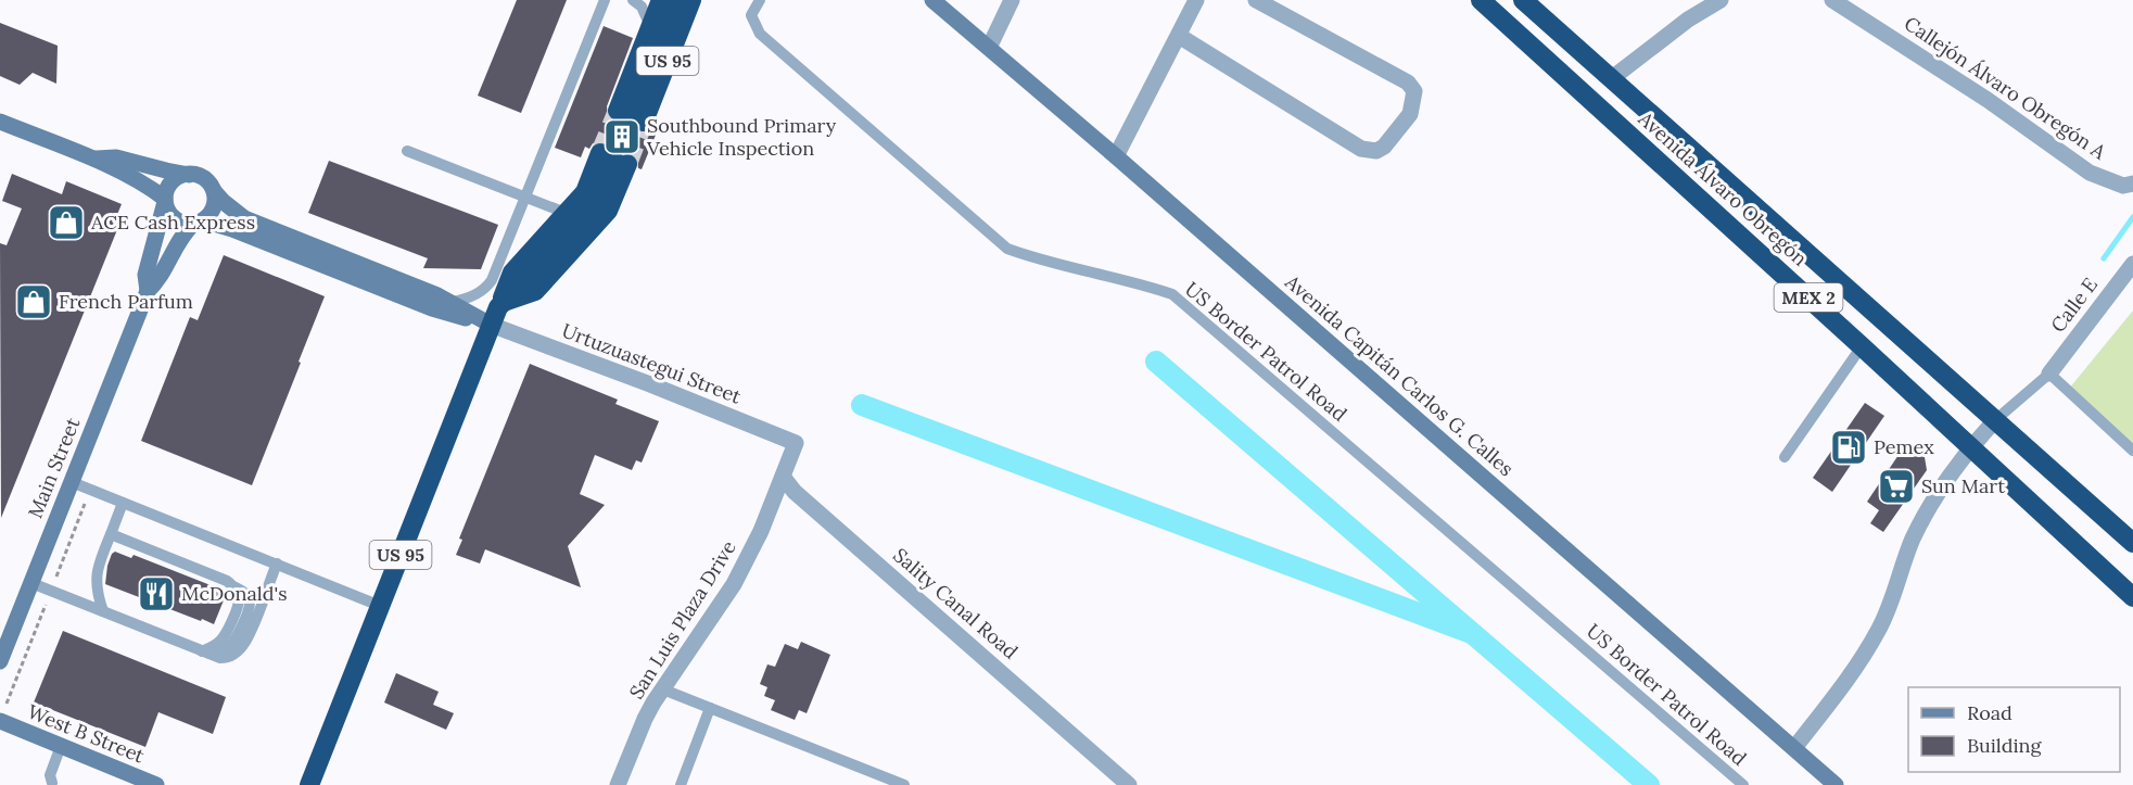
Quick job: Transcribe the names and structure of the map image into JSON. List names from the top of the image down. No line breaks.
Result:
{"streets":{"highway":["US 95","Avenida Álvaro Obregón","MEX 2"],"main road":["Urtuzuastegui Street","Avenida Capitán Carlos G. Calles","Main Street","West B Street"],"street":["Callejón Álvaro Obregón A","Calle E","Sality Canal Road","San Luis Plaza Drive"],"lane":["US Border Patrol Road"]},"crossings":[["US 95","Urtuzuastegui Street"],["Urtuzuastegui Street","Main Street"],["Urtuzuastegui Street","Sality Canal Road"],["Urtuzuastegui Street","San Luis Plaza Drive"],["Sality Canal Road","San Luis Plaza Drive"]],"places":{"building":["Southbound Primary Vehicle Inspection"],"shop":["ACE Cash Express","French Parfum"],"fuel station":["Pemex"],"supermarket":["Sun Mart"],"restaurant":["McDonald's"]},"legend":["Road","Building"]}
